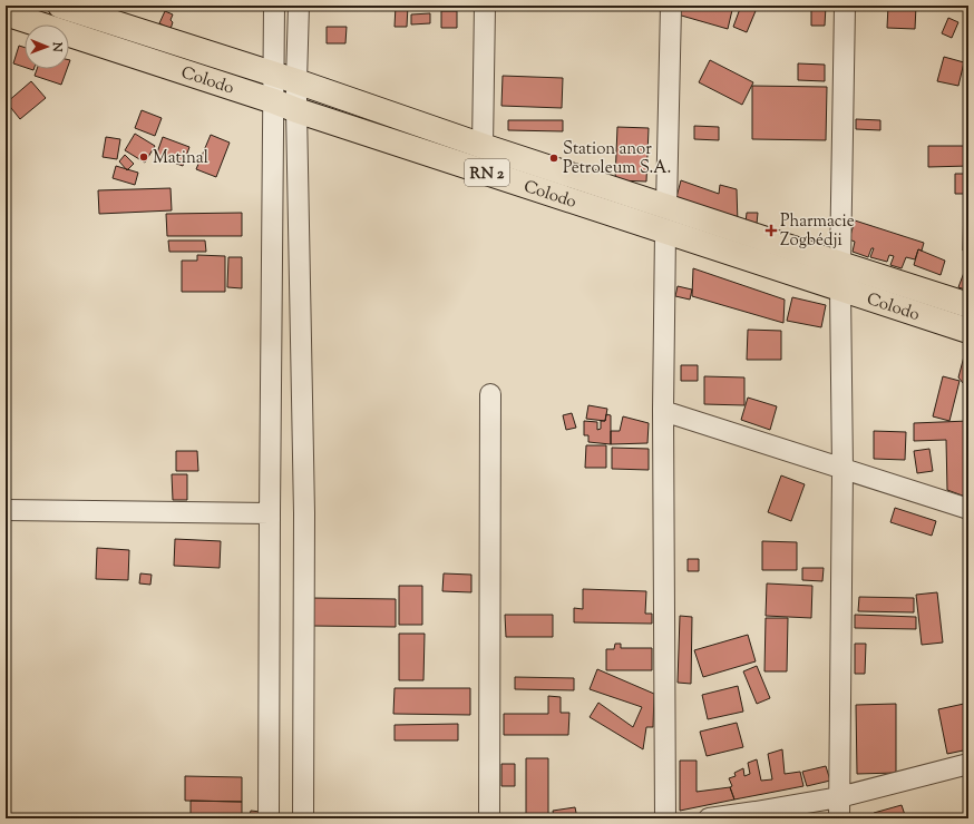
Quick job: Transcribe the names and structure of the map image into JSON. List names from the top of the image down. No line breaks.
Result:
{"streets":{"main road":["Colodo","RN 2"]},"places":{"other":["Matinal","Station anor Petroleum S.A."],"health":["Pharmacie Zogbédji"]},"north":"right"}
